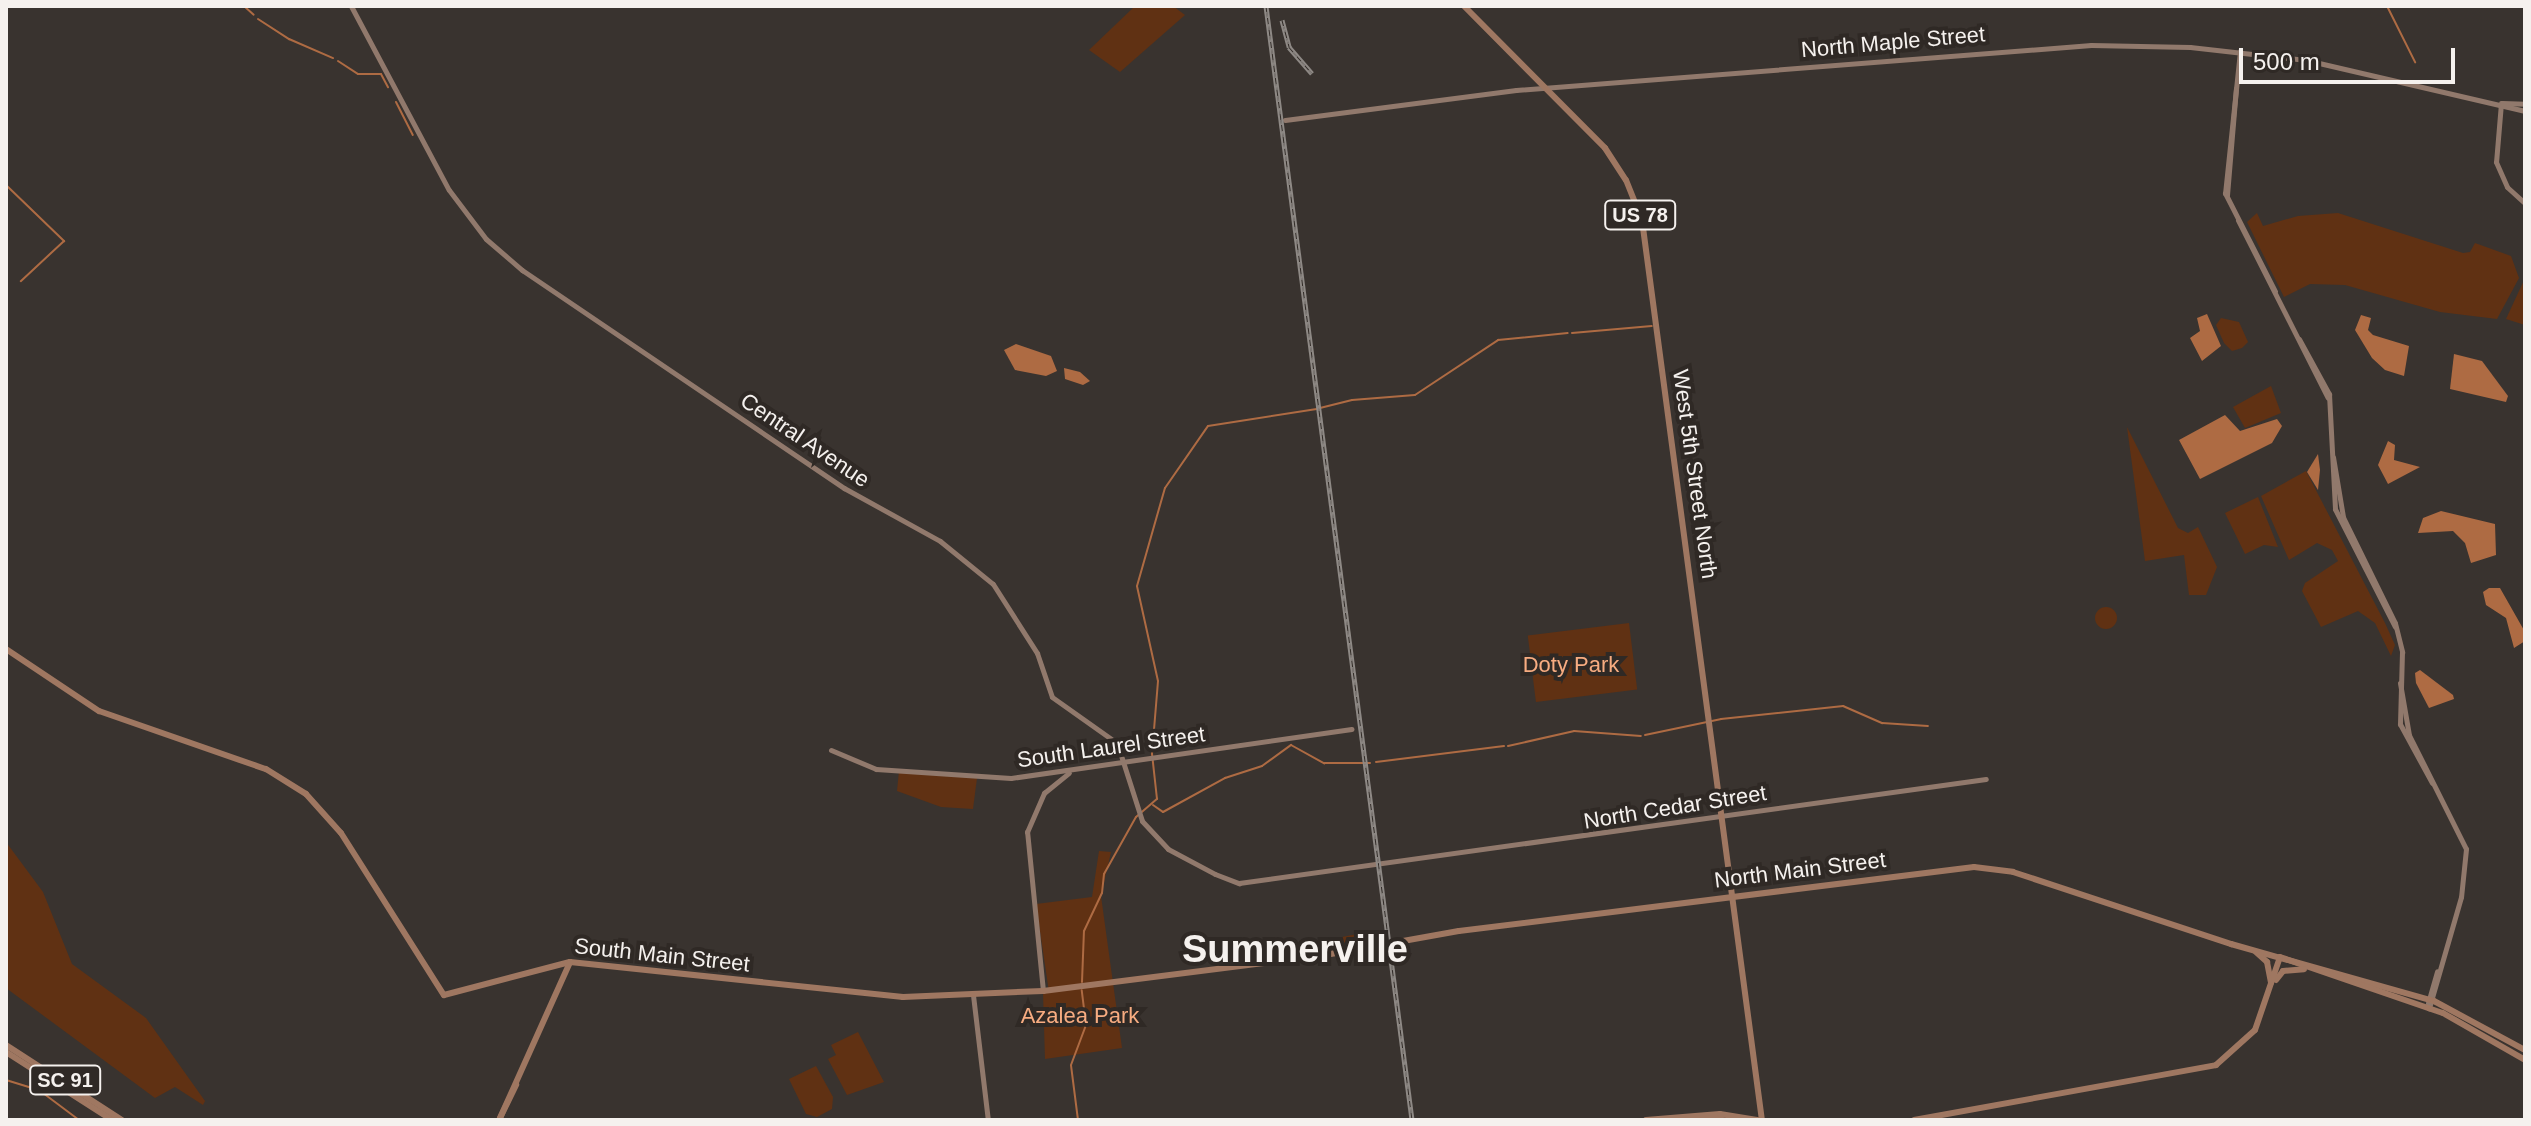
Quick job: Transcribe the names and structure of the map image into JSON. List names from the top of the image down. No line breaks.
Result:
{"streets":{"main road":["US 78","West 5th Street North","North Main Street","South Main Street","SC 91"],"street":["North Maple Street","Central Avenue","South Laurel Street","North Cedar Street"]},"crossings":[["North Maple Street","US 78"],["North Maple Street","West 5th Street North"],["US 78","West 5th Street North"],["US 78","North Main Street"],["Central Avenue","South Laurel Street"],["Central Avenue","North Cedar Street"],["West 5th Street North","North Cedar Street"],["West 5th Street North","North Main Street"],["North Main Street","South Main Street"]],"districts":["Summerville"],"parks":["Doty Park","Azalea Park"],"scale_bar":"500 m"}
